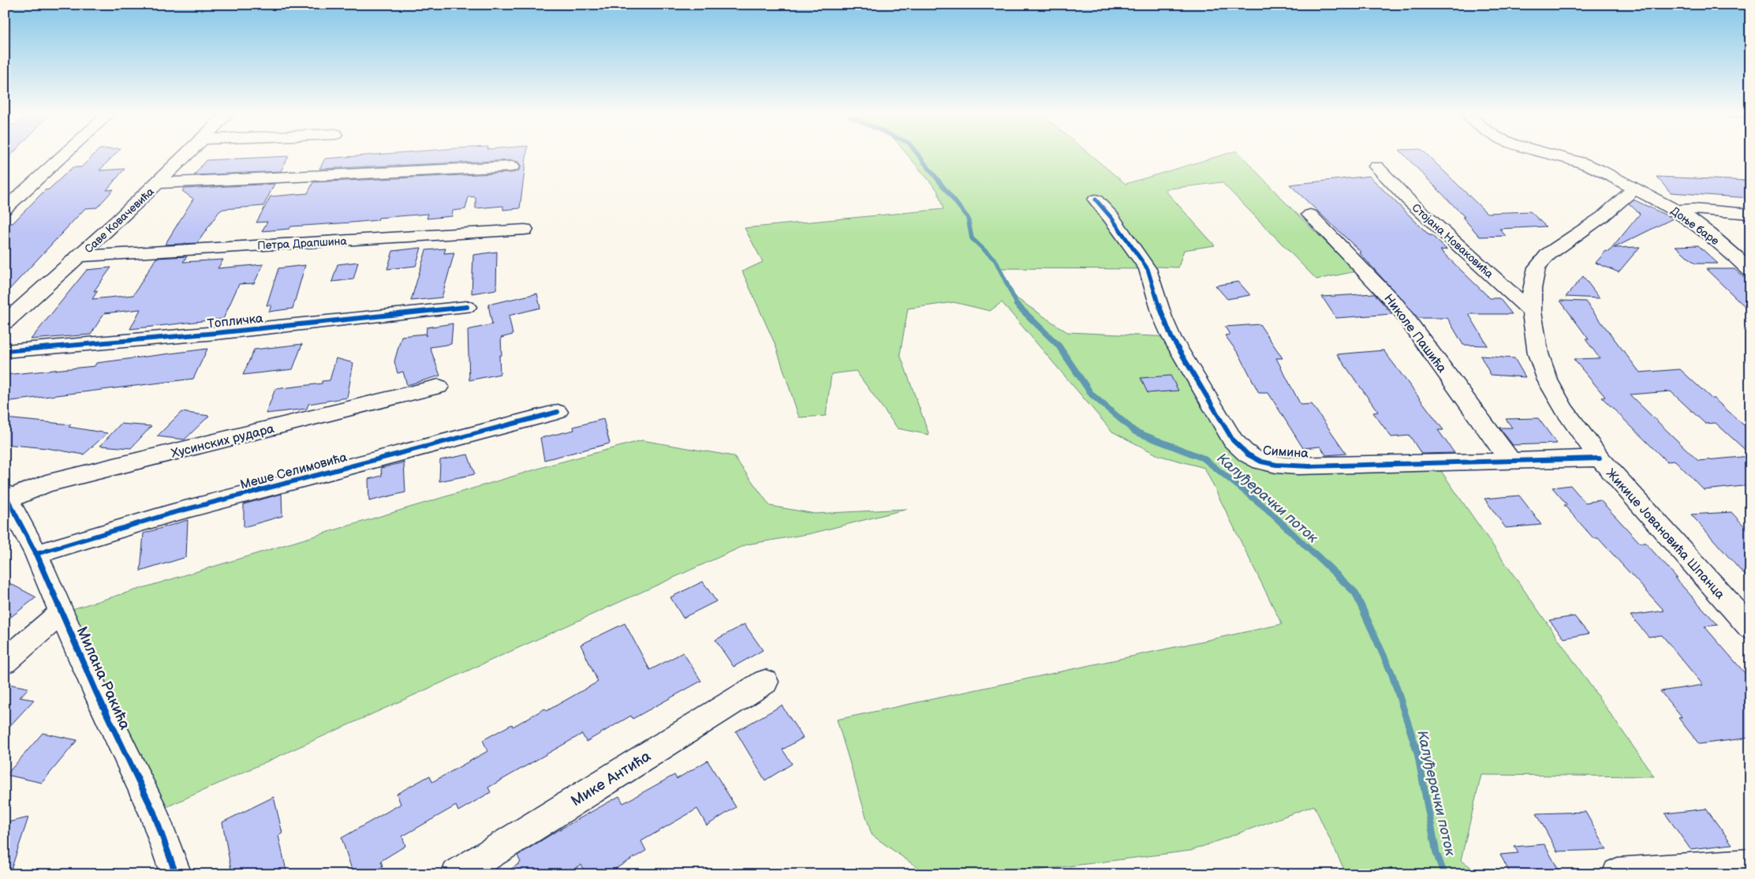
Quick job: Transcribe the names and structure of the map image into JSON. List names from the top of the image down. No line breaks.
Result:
{"streets":{"street":["Саве Ковачевића","Доње баре","Стојана Новаковића","Петра Драпшина","Топличка","Николе Пашића","Хусинских рудара","Симина","Меше Селимовића","Жикице Јовановића Шпанца","Милана Ракића","Мике Антића"]},"crossings":[["Саве Ковачевића","Петра Драпшина"],["Доње баре","Жикице Јовановића Шпанца"],["Стојана Новаковића","Жикице Јовановића Шпанца"],["Николе Пашића","Симина"],["Хусинских рудара","Милана Ракића"],["Симина","Жикице Јовановића Шпанца"],["Меше Селимовића","Милана Ракића"]],"water":["Калуђерачки поток"]}
